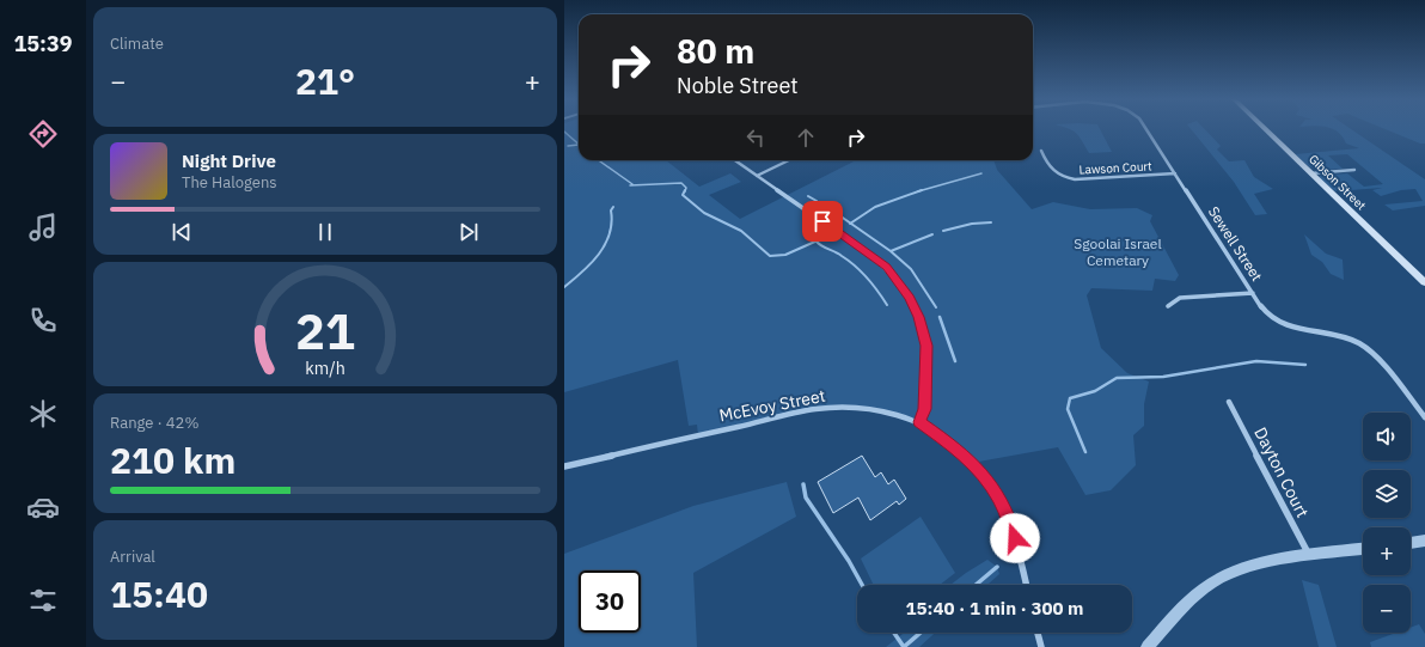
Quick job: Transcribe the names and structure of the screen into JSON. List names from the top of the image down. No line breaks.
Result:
{"streets":{"main road":["Gibson Street"],"street":["Lawson Court","Sewell Street","McEvoy Street","Dayton Court"]},"crossings":[["Lawson Court","Sewell Street"]],"parks":["Sgoolai Israel Cemetary"],"page":{"tabs":"15:39","tile":["Climate",["Range · 42%","210 km"],["Arrival","15:40"]],"turn":["80 m","Noble Street"],"heat":["−","21°","+"],"song":["Night Drive","The Halogens"],"map_buttons":["+","−"],"limit":"30","trip":"15:40 · 1 min · 300 m","gauge":["21","km/h"]}}
